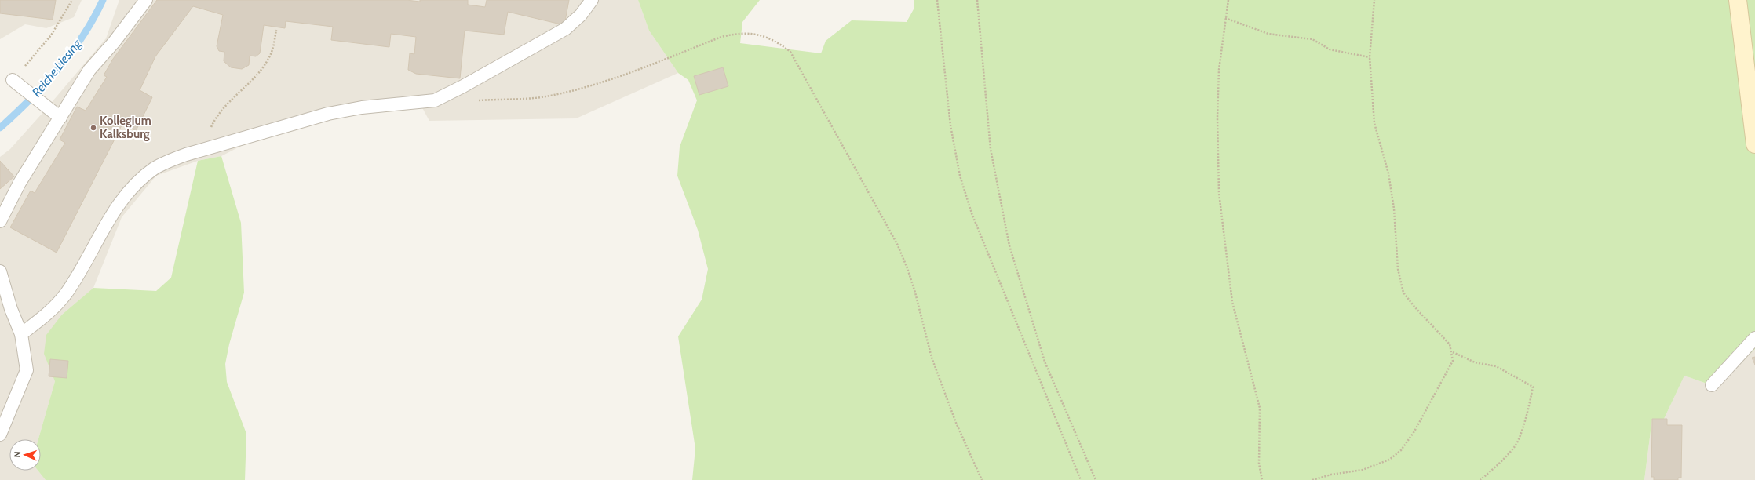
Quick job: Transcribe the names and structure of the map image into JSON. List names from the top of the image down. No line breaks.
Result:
{"water":["Reiche Liesing"],"places":["Kollegium Kalksburg"],"north":"left"}
